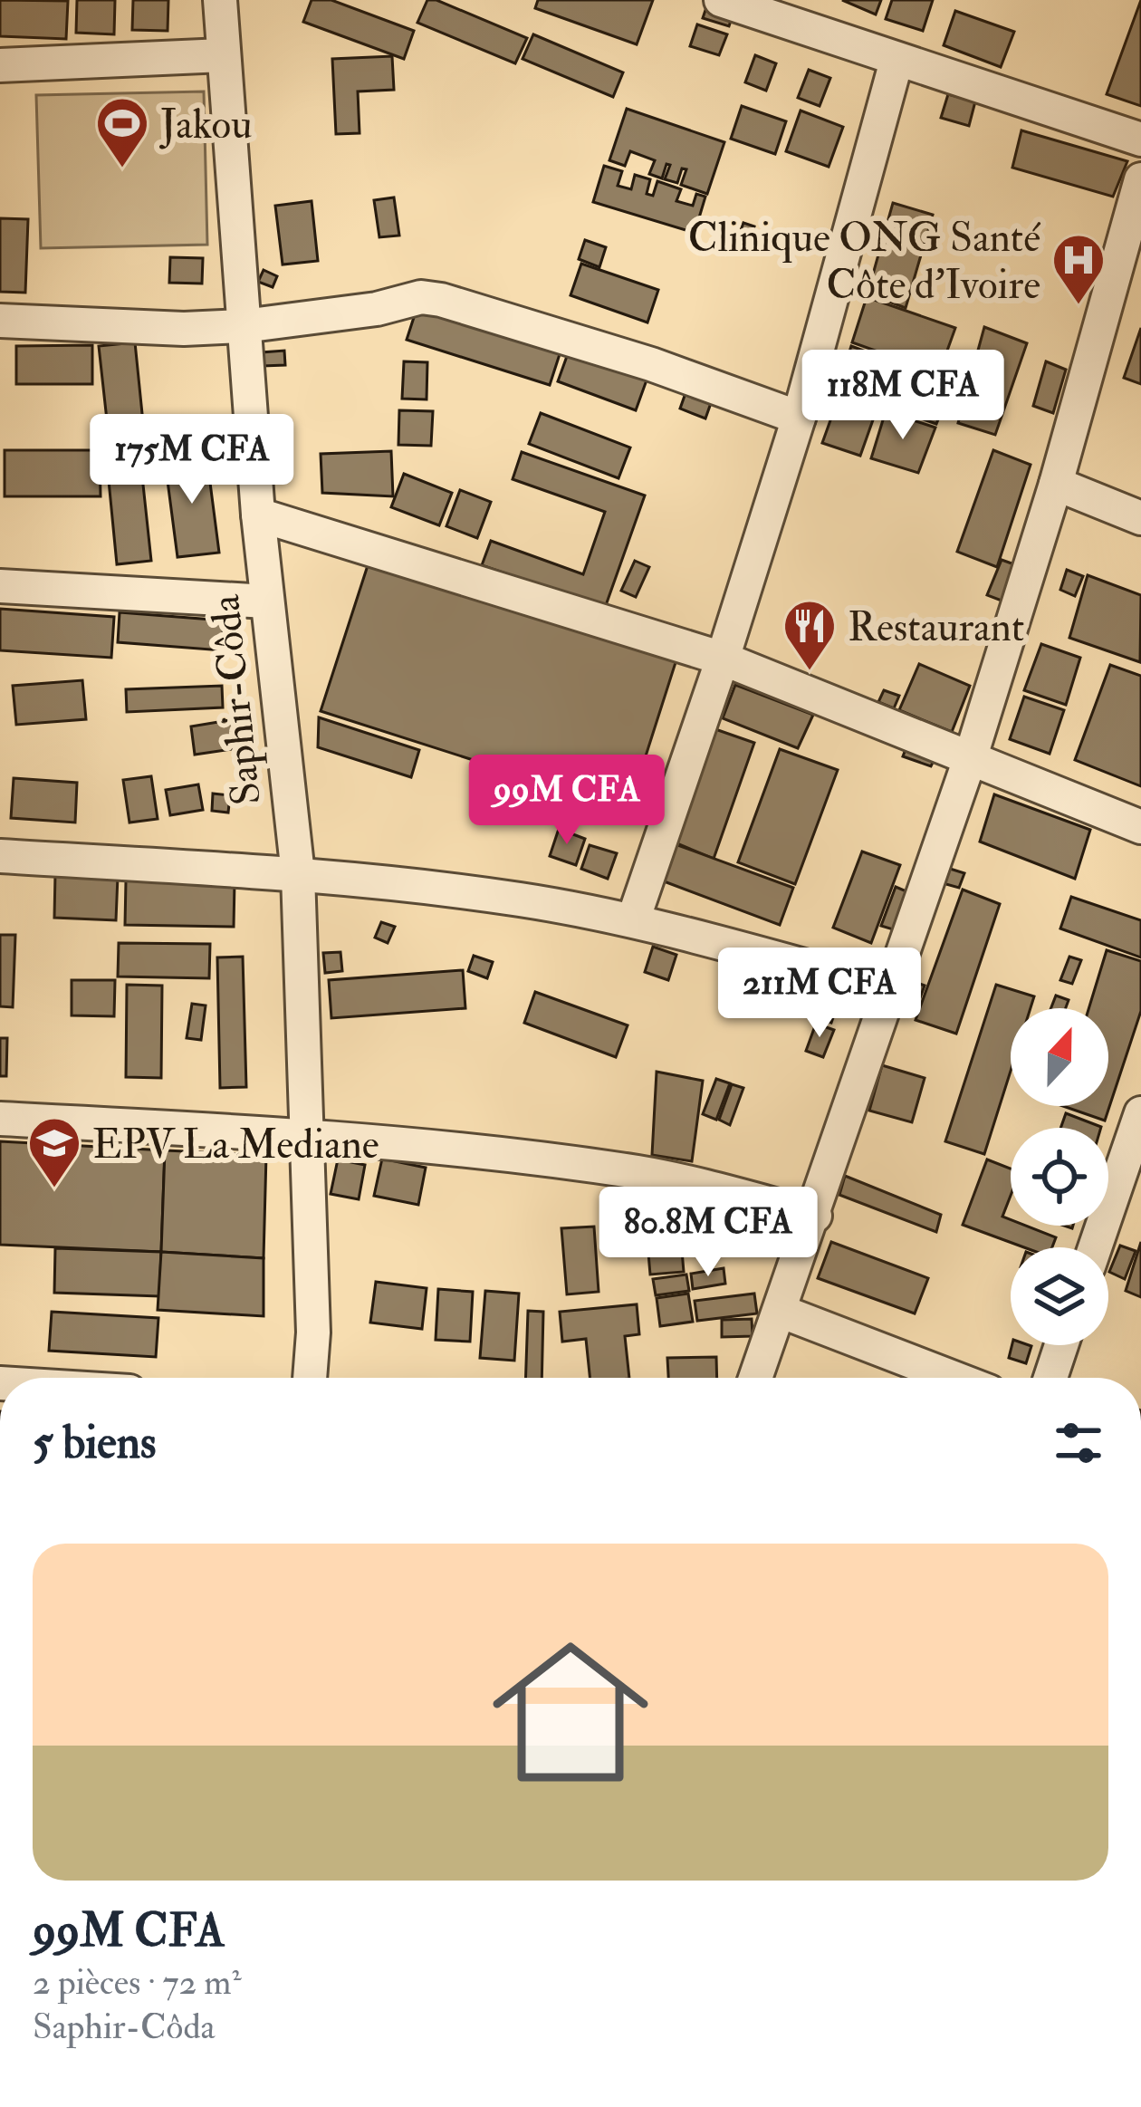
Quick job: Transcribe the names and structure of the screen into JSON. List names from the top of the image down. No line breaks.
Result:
{"streets":{"street":["Saphir-Côda"]},"places":{"sports":["Jakou"],"hospital":["Clinique ONG Santé Côte d'Ivoire"],"restaurant":["Restaurant"],"school or university":["EPV La Mediane"]},"north":"top","page":{"price":["118M CFA","175M CFA","99M CFA","211M CFA","80.8M CFA"],"heading":"5 biens","list":[{"name":"99M CFA","note":"2 pièces · 72 m² · Saphir-Côda"}]}}
